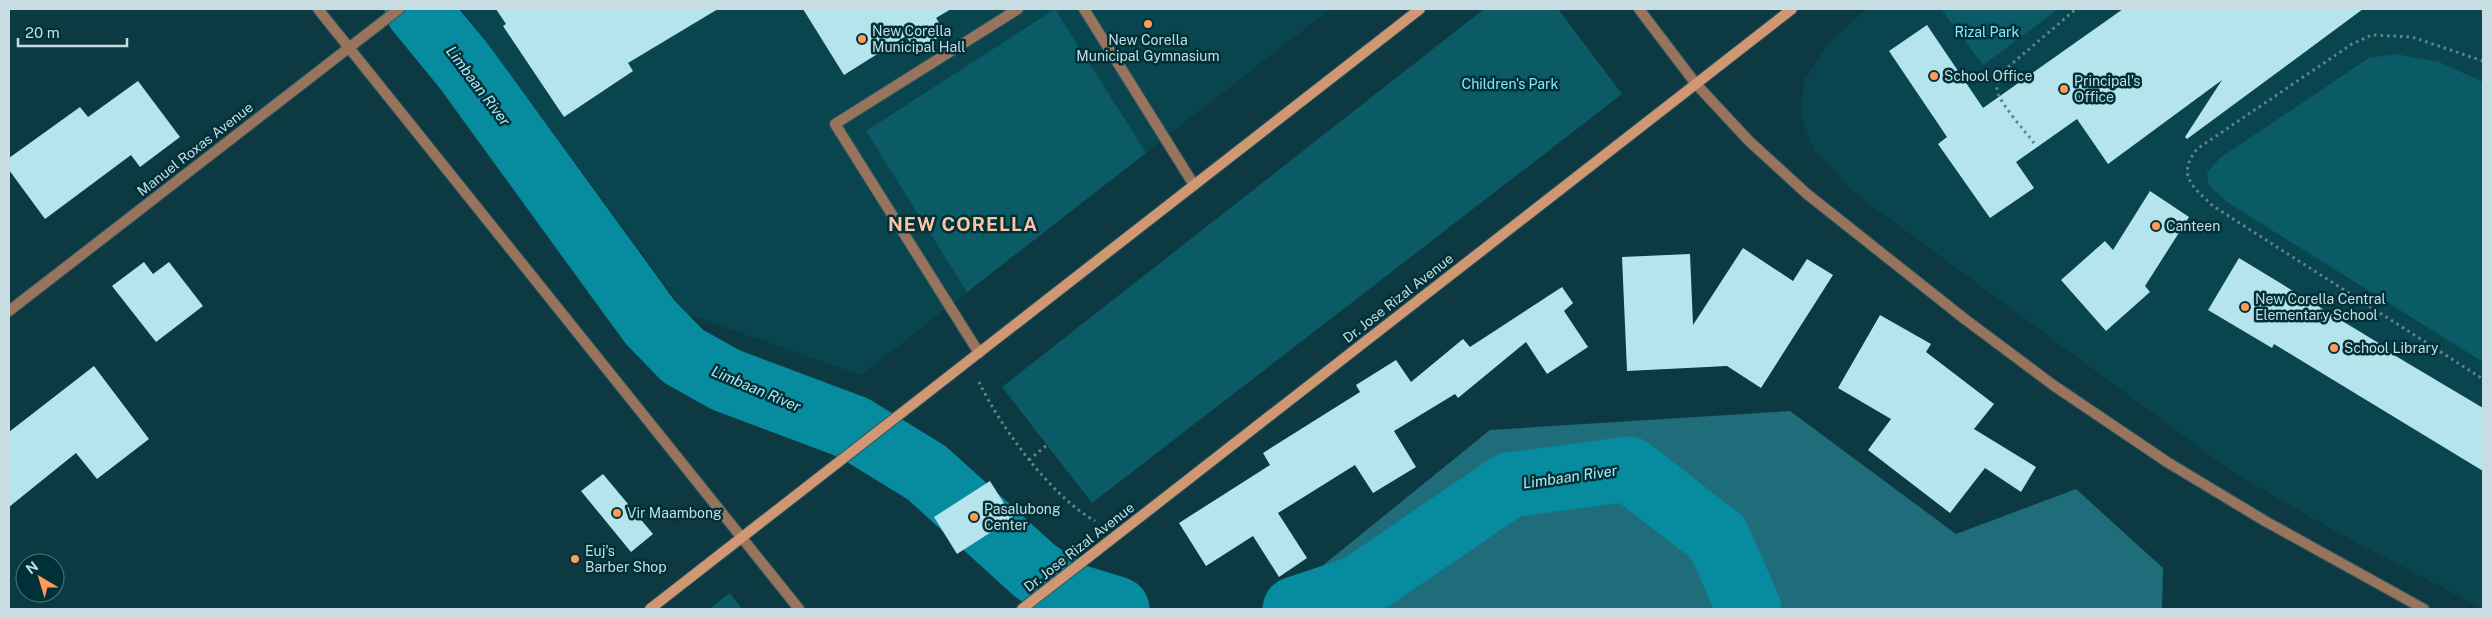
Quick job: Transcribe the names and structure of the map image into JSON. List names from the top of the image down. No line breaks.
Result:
{"streets":{"main road":["Dr. Jose Rizal Avenue"],"street":["Manuel Roxas Avenue"]},"districts":["NEW CORELLA"],"water":["Limbaan River"],"parks":["Rizal Park","Children's Park"],"places":["New Corella Municipal Gymnasium","New Corella Municipal Hall","School Office","Principal's Office","Canteen","New Corella Central Elementary School","School Library","Vir Maambong","Pasalubong Center","Euj's Barber Shop"],"scale_bar":"20 m","north":"top left"}
